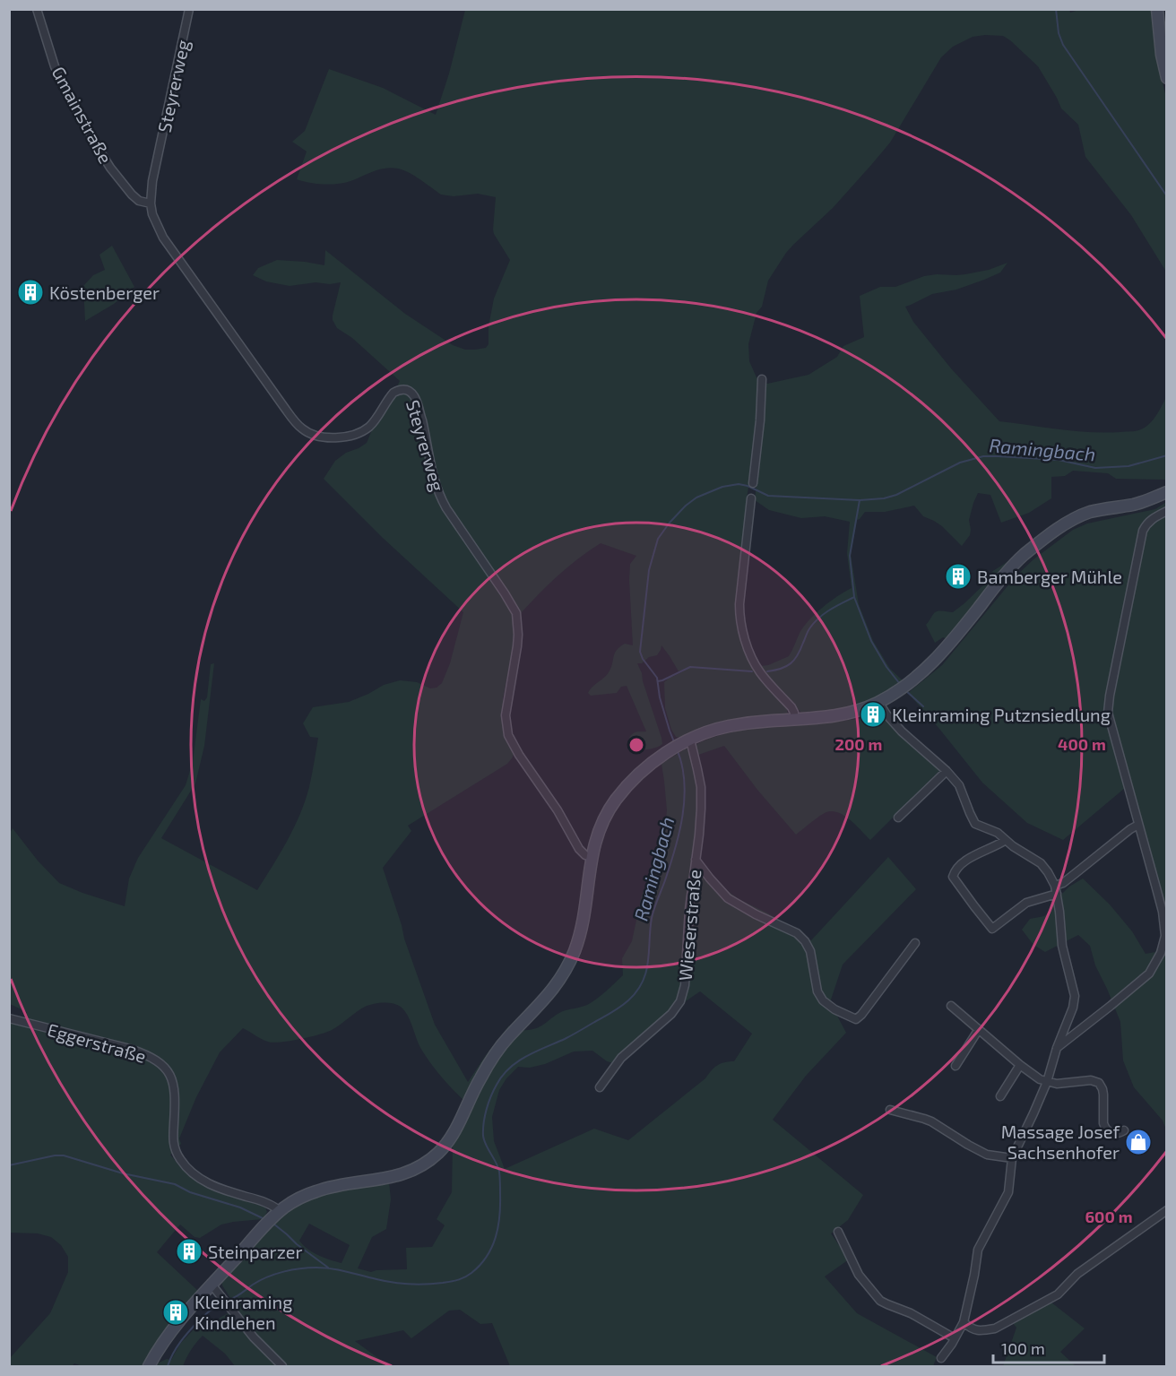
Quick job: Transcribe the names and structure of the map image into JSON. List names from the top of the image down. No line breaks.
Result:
{"streets":{"street":["Steyrerweg","Gmainstraße","Wieserstraße","Eggerstraße"]},"crossings":[["Steyrerweg","Gmainstraße"]],"water":["Ramingbach"],"places":{"building":["Köstenberger","Bamberger Mühle","Kleinraming Putznsiedlung","Steinparzer","Kleinraming Kindlehen"],"shop":["Massage Josef Sachsenhofer"]},"scale_bar":"100 m","rings":["200 m","400 m","600 m"]}
